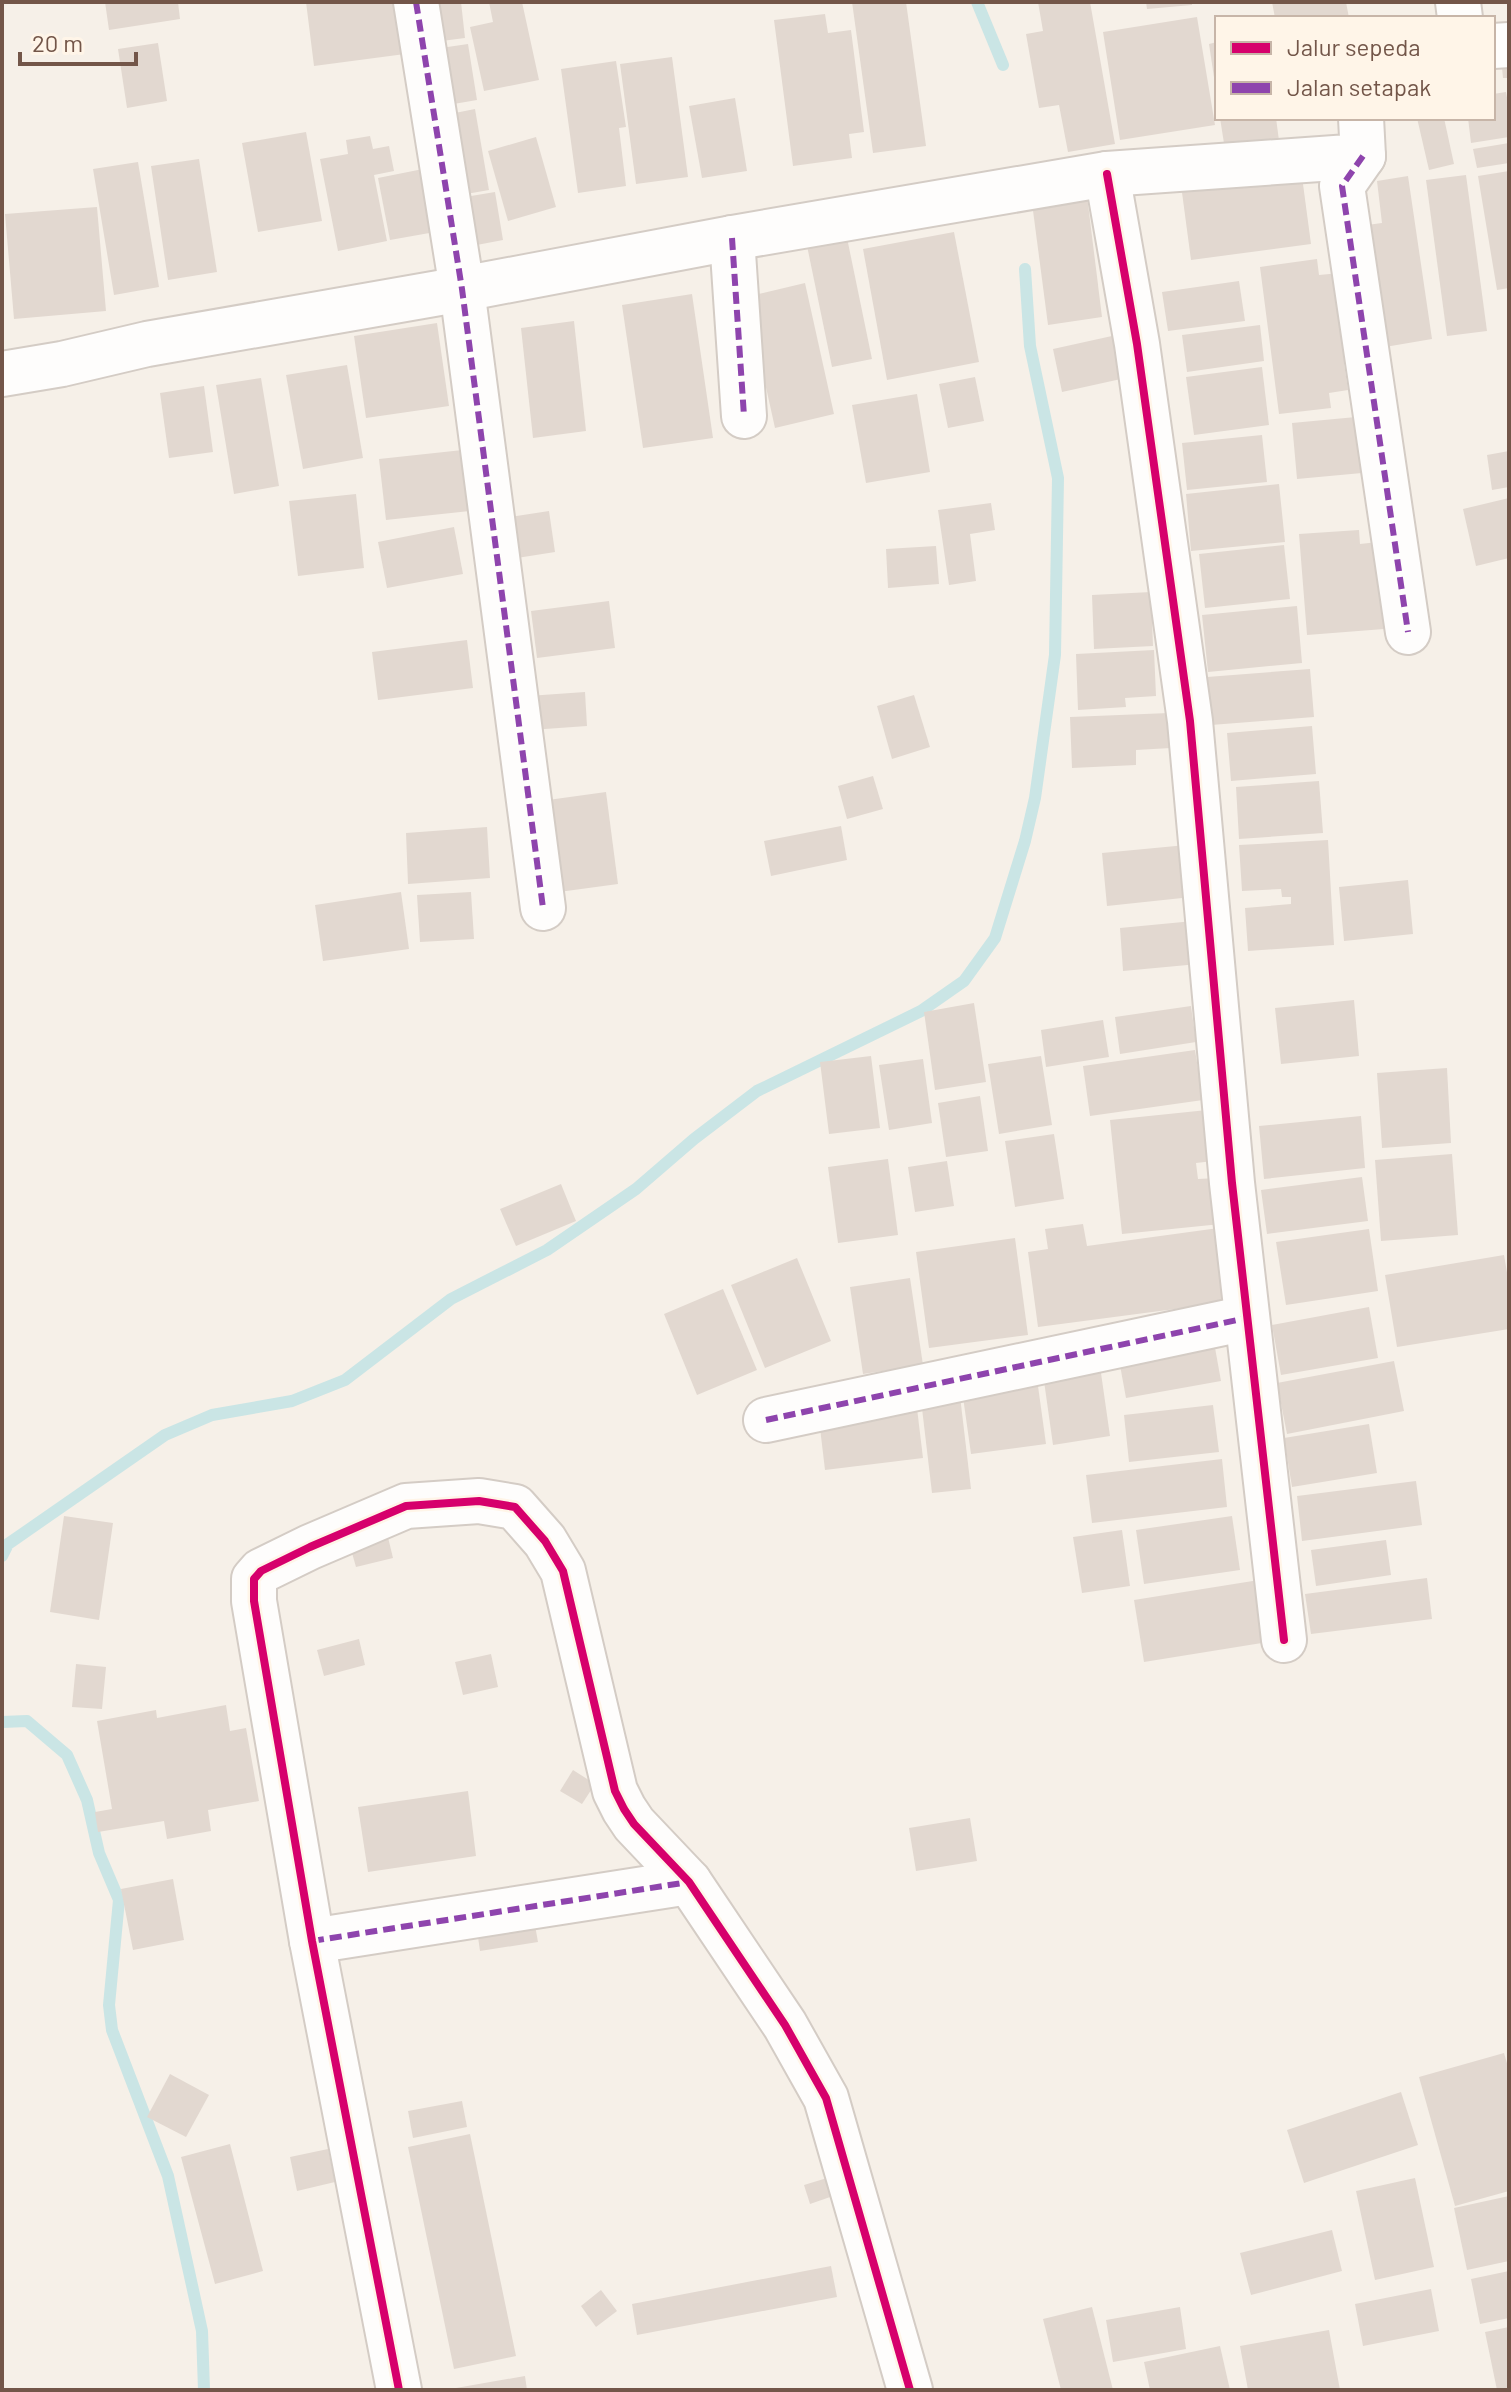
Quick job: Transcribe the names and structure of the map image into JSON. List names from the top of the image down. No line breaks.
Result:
{"legend":["Jalur sepeda","Jalan setapak"],"scale_bar":"20 m"}
